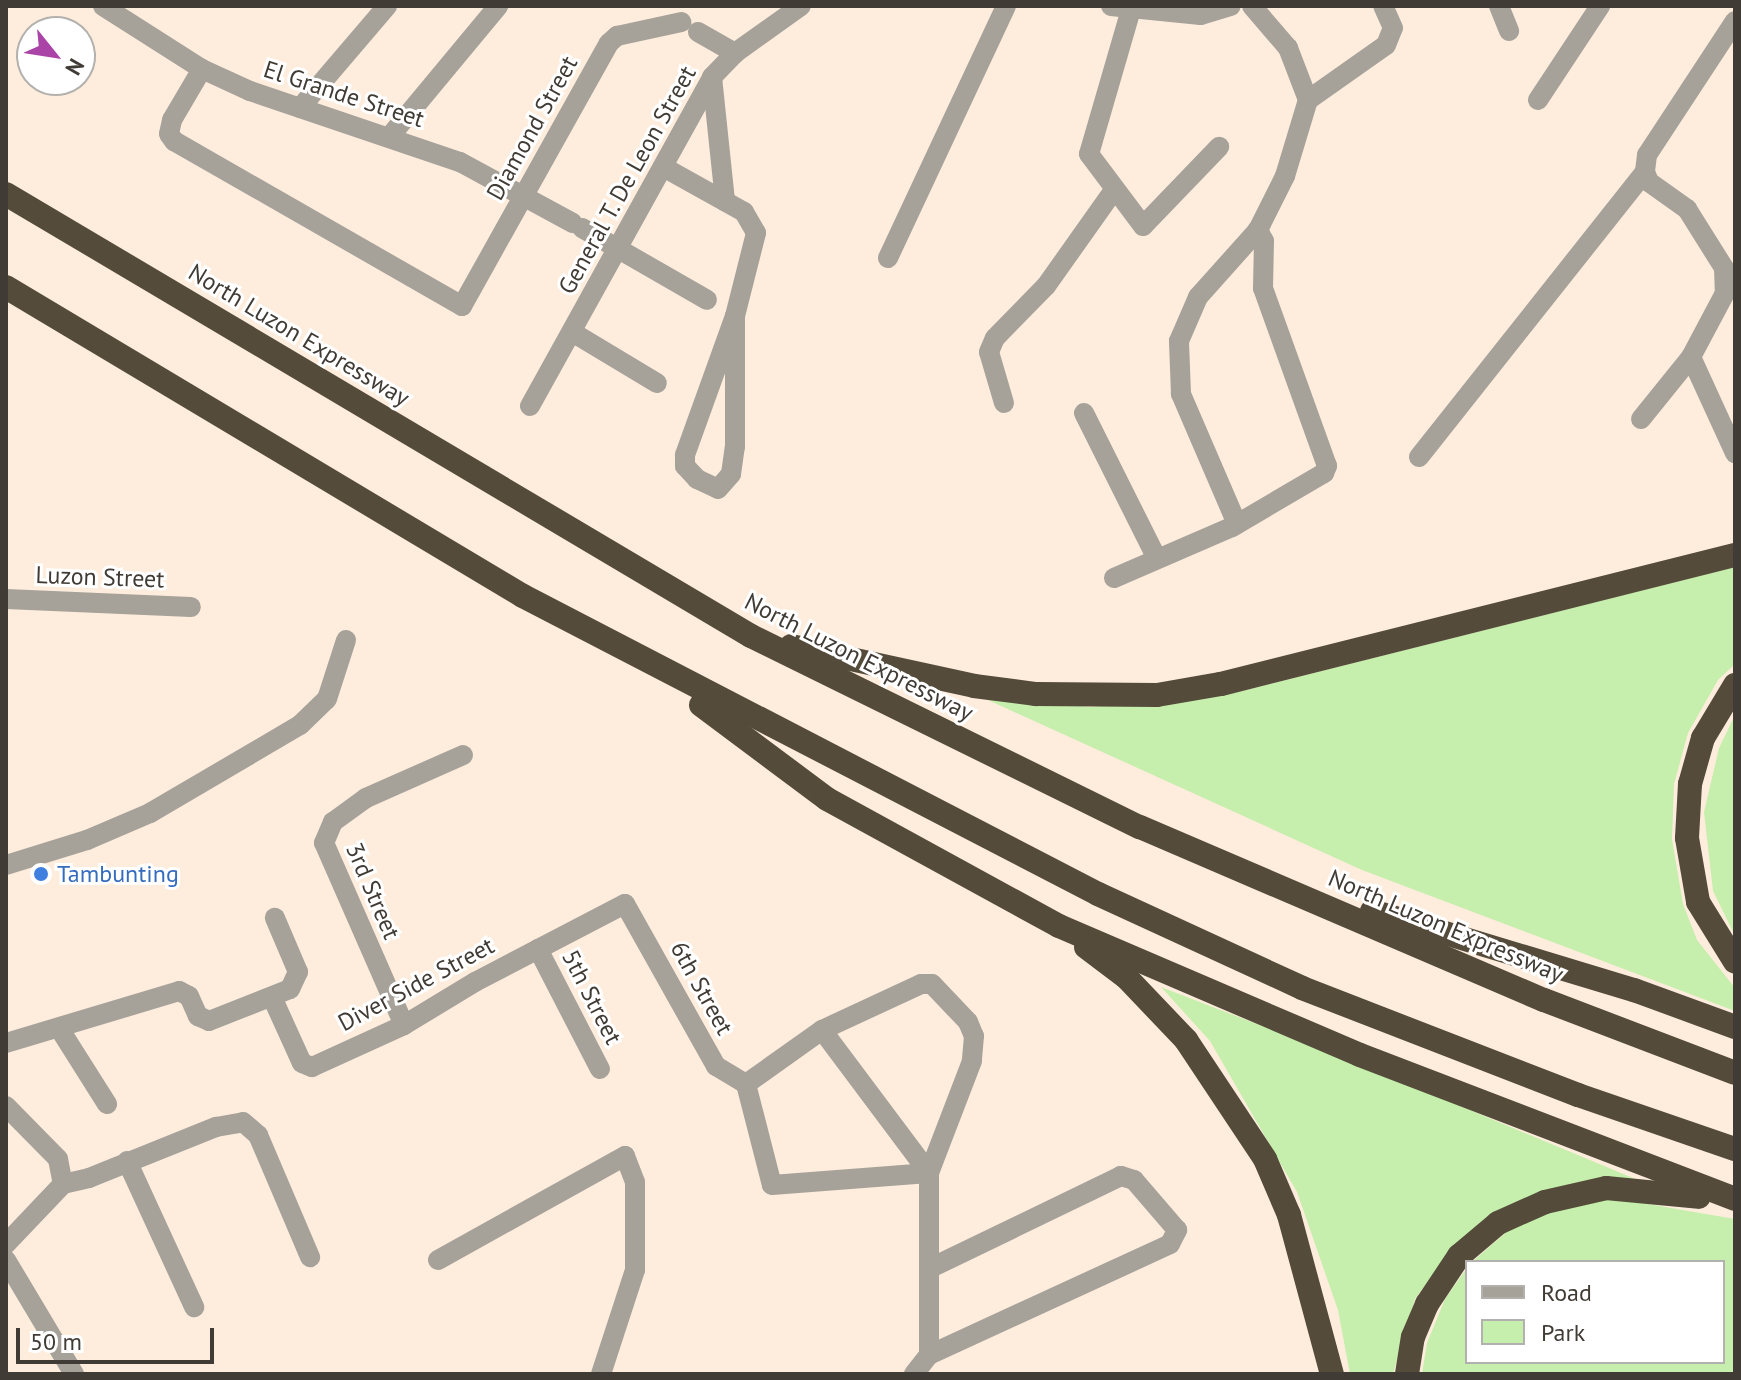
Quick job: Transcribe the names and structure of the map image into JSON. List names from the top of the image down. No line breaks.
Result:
{"streets":{"highway":["North Luzon Expressway"],"street":["El Grande Street","Diamond Street","General T. De Leon Street","Luzon Street","3rd Street","Diver Side Street","6th Street","5th Street"]},"crossings":[["El Grande Street","Diamond Street"],["El Grande Street","General T. De Leon Street"],["Diamond Street","General T. De Leon Street"],["3rd Street","Diver Side Street"],["Diver Side Street","6th Street"],["Diver Side Street","5th Street"]],"places":["Tambunting"],"legend":["Road","Park"],"scale_bar":"50 m","north":"bottom right"}
